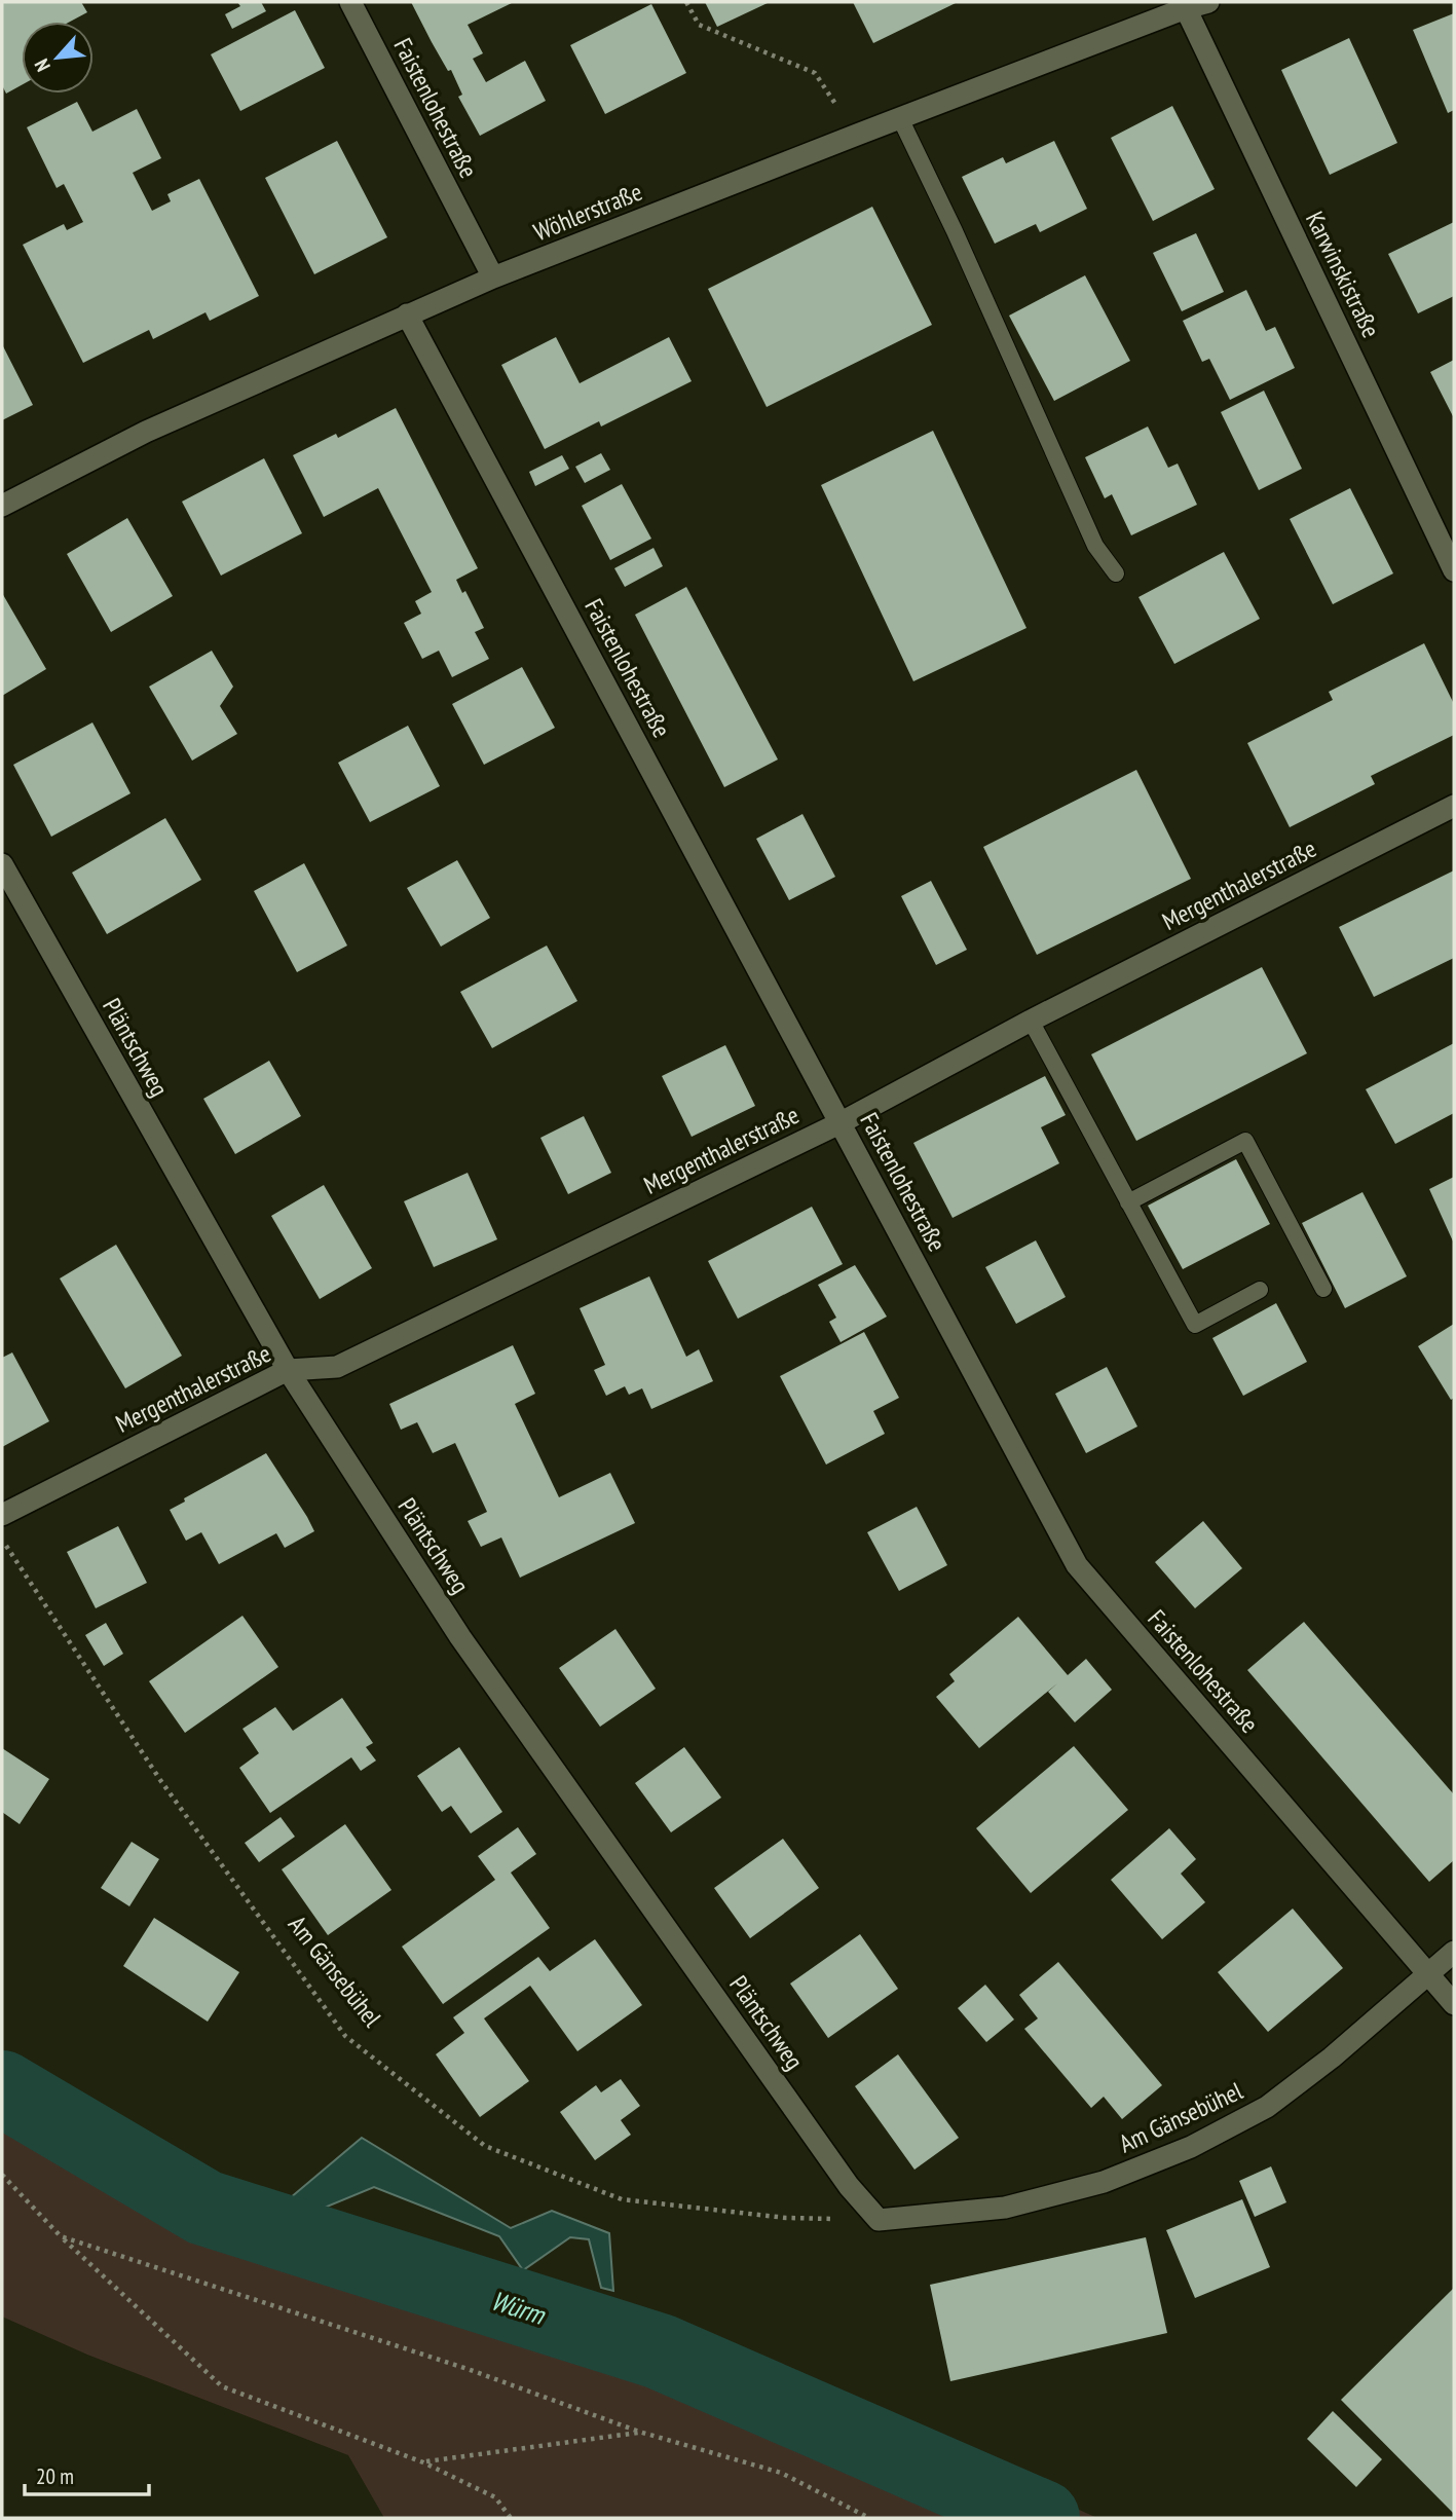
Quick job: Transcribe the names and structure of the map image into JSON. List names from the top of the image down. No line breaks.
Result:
{"streets":{"street":["Faistenlohestraße","Wöhlerstraße","Karwinskistraße","Mergenthalerstraße","Pläntschweg","Am Gänsebühel"]},"crossings":[["Faistenlohestraße","Wöhlerstraße"],["Faistenlohestraße","Mergenthalerstraße"],["Faistenlohestraße","Am Gänsebühel"],["Wöhlerstraße","Karwinskistraße"],["Mergenthalerstraße","Pläntschweg"],["Pläntschweg","Am Gänsebühel"]],"water":["Würm"],"scale_bar":"20 m","north":"bottom left"}
